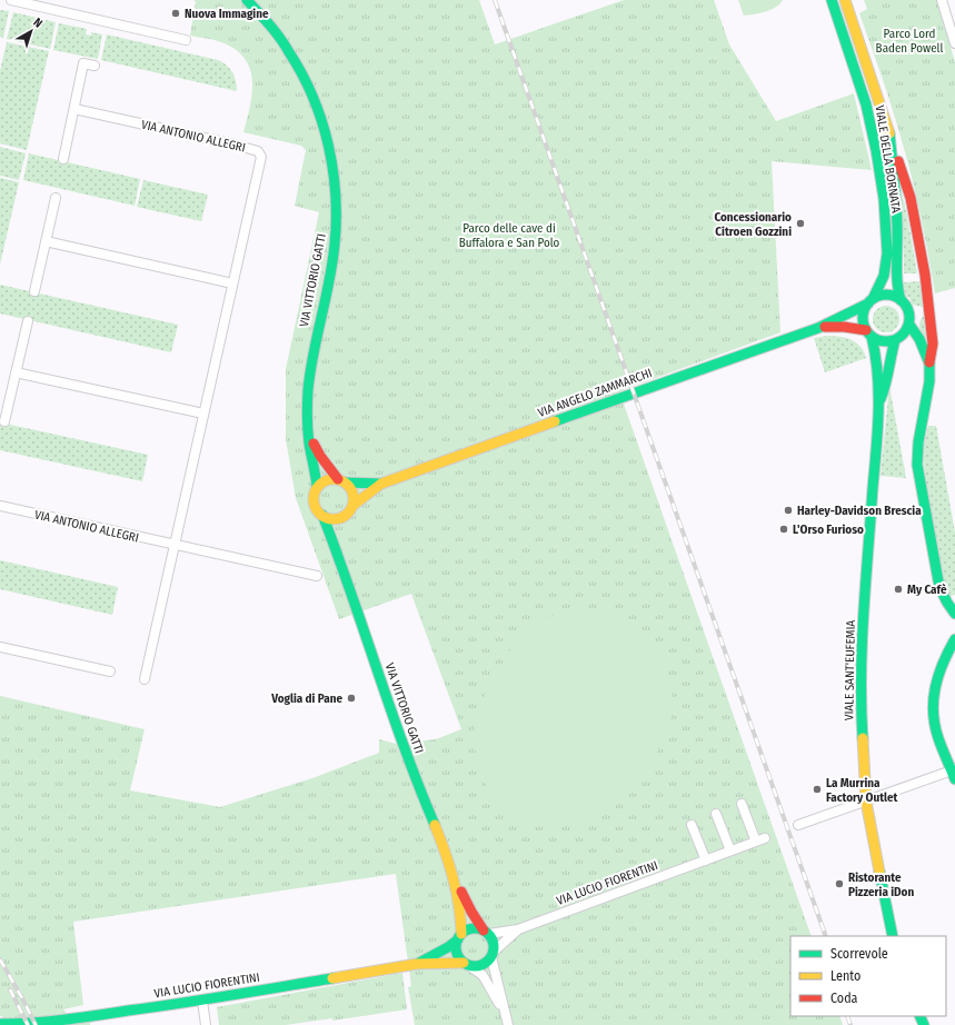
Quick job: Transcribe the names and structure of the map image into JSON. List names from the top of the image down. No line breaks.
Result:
{"streets":{"street":["VIA ANTONIO ALLEGRI","VIALE DELLA BORNATA","VIA VITTORIO GATTI","VIA ANGELO ZAMMARCHI","VIALE SANT'EUFEMIA","VIA LUCIO FIORENTINI"]},"crossings":[["VIALE DELLA BORNATA","VIA ANGELO ZAMMARCHI"],["VIALE DELLA BORNATA","VIALE SANT'EUFEMIA"],["VIA VITTORIO GATTI","VIA ANGELO ZAMMARCHI"],["VIA VITTORIO GATTI","VIA LUCIO FIORENTINI"],["VIA ANGELO ZAMMARCHI","VIALE SANT'EUFEMIA"]],"parks":["Parco Lord Baden Powell","Parco delle cave di Buffalora e San Polo"],"places":["Nuova Immagine","Concessionario Citroen Gozzini","Harley-Davidson Brescia","L'Orso Furioso","My Cafè","Voglia di Pane","La Murrina Factory Outlet","Ristorante Pizzeria iDon"],"legend":["Scorrevole","Lento","Coda"],"north":"top right"}
